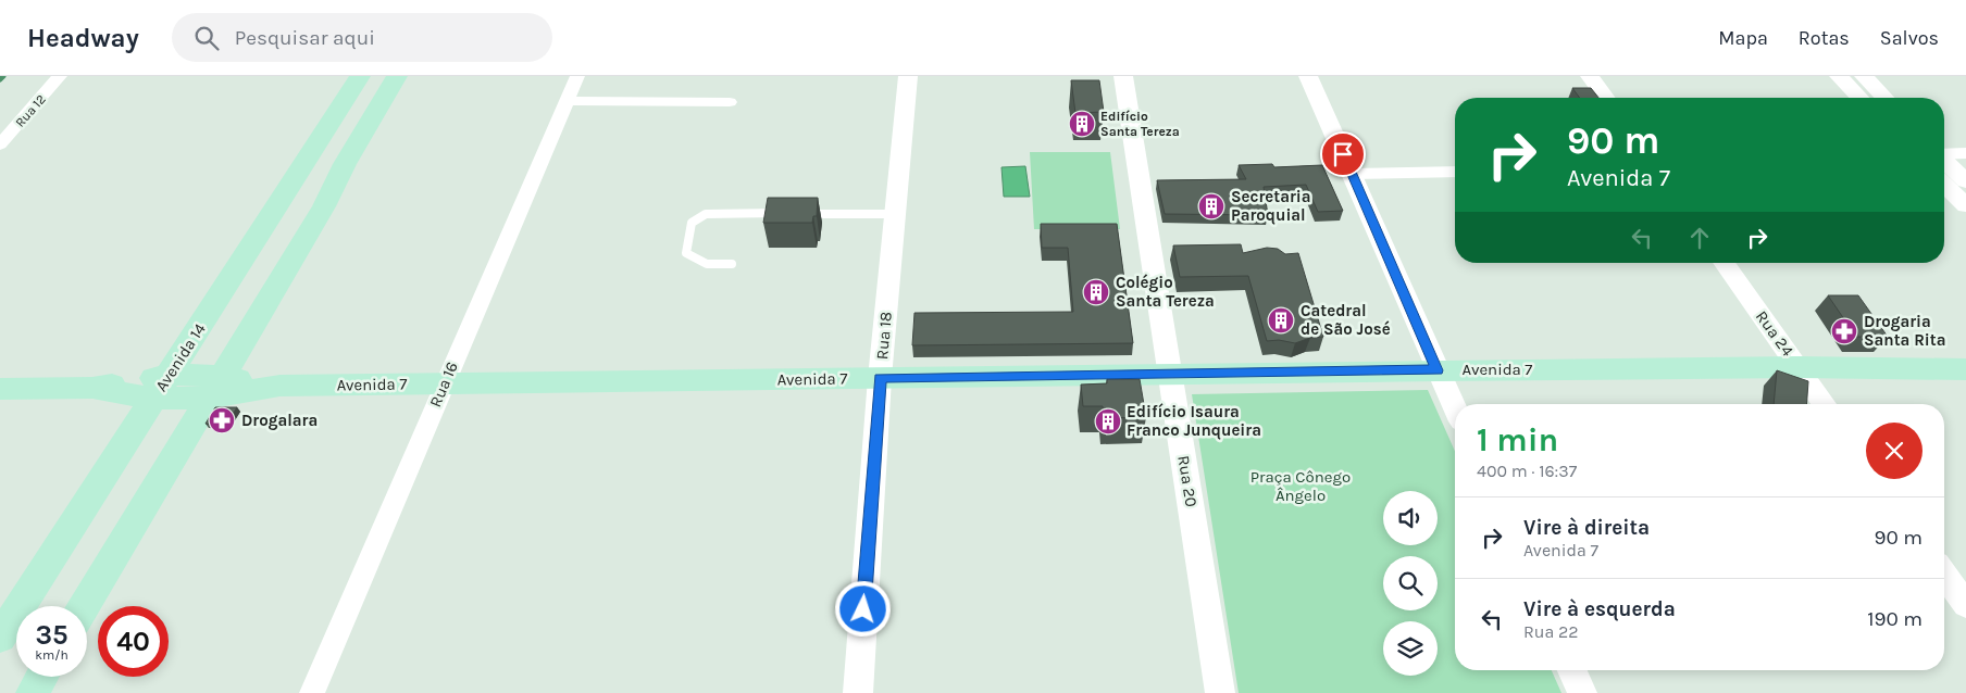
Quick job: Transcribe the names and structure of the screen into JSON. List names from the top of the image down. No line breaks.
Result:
{"streets":{"main road":["Avenida 14","Avenida 7"],"street":["Rua 12","Rua 24","Rua 18","Rua 16","Rua 20"]},"crossings":[["Rua 24","Avenida 7"],["Rua 18","Avenida 7"],["Avenida 14","Avenida 7"],["Avenida 7","Rua 16"],["Avenida 7","Rua 20"]],"parks":["Praça Cônego Ângelo"],"places":{"building":["Edifício Santa Tereza","Secretaria Paroquial","Colégio Santa Tereza","Catedral de São José","Edifício Isaura Franco Junqueira"],"pharmacy":["Drogaria Santa Rita","Drogalara"]},"page":{"header":"Headway","search":"Pesquisar aqui","nav":["Mapa","Rotas","Salvos"],"turn":["90 m","Avenida 7"],"heading":["1 min","400 m · 16:37"],"list":[{"name":"Vire à direita","note":"Avenida 7","value":"90 m"},{"name":"Vire à esquerda","note":"Rua 22","value":"190 m"}],"speed":"35 km/h","limit":"40"}}
